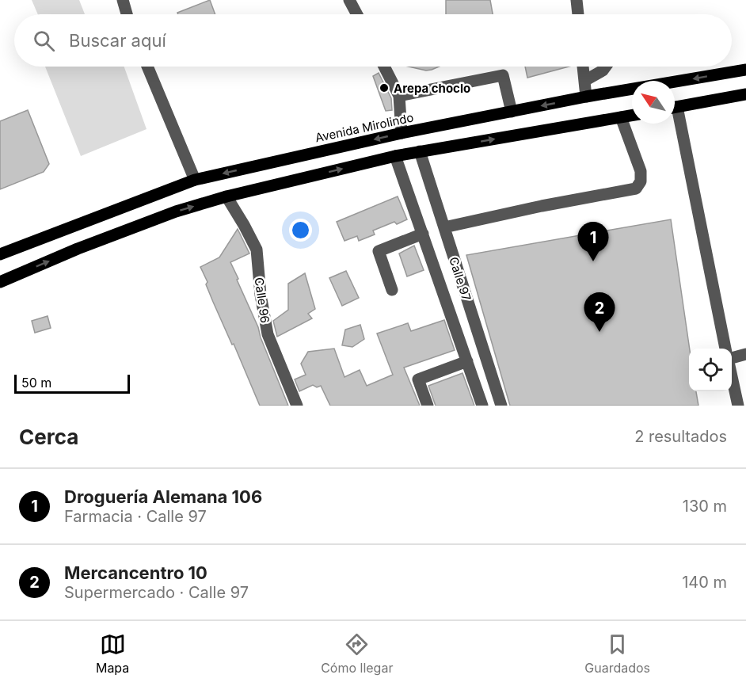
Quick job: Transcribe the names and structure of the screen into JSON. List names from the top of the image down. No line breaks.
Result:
{"streets":{"main road":["Avenida Mirolindo"],"street":["Calle 97","Calle 96"]},"places":["Arepa choclo"],"scale_bar":"50 m","north":"top left","page":{"search":"Buscar aquí","pins":["1","2"],"scale":"50 m","heading":["Cerca","2 resultados"],"list":[{"mark":"1","name":"Droguería Alemana 106","note":"Farmacia · Calle 97","value":"130 m"},{"mark":"2","name":"Mercancentro 10","note":"Supermercado · Calle 97","value":"140 m"}],"nav":["Mapa","Cómo llegar","Guardados"]}}
